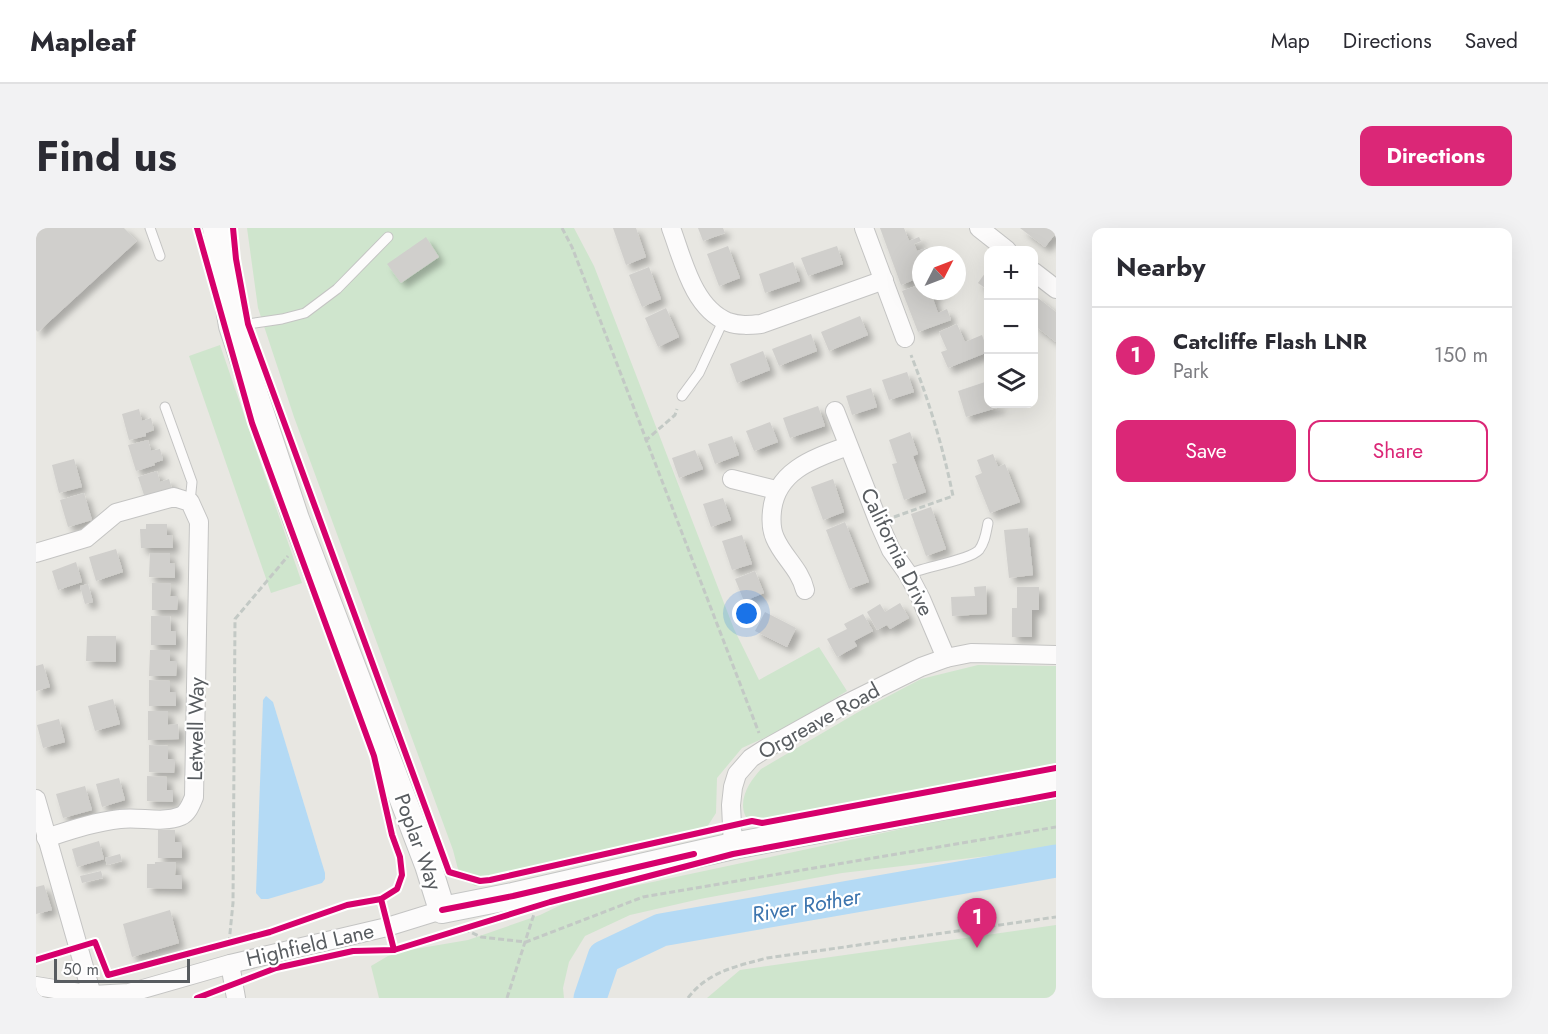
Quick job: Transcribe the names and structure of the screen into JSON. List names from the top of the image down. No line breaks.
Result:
{"streets":{"main road":["Poplar Way"],"street":["California Drive","Orgreave Road","Letwell Way","Highfield Lane"]},"crossings":[["California Drive","Orgreave Road"],["Poplar Way","Highfield Lane"]],"water":["River Rother"],"scale_bar":"50 m","north":"top right","page":{"header":"Mapleaf","nav":["Map","Directions","Saved"],"title":"Find us","buttons":["Directions",["Save","Share"]],"heading":"Nearby","map_buttons":["+","−"],"list":[{"mark":"1","name":"Catcliffe Flash LNR","note":"Park","value":"150 m"}],"pins":"1","scale":"50 m"}}
